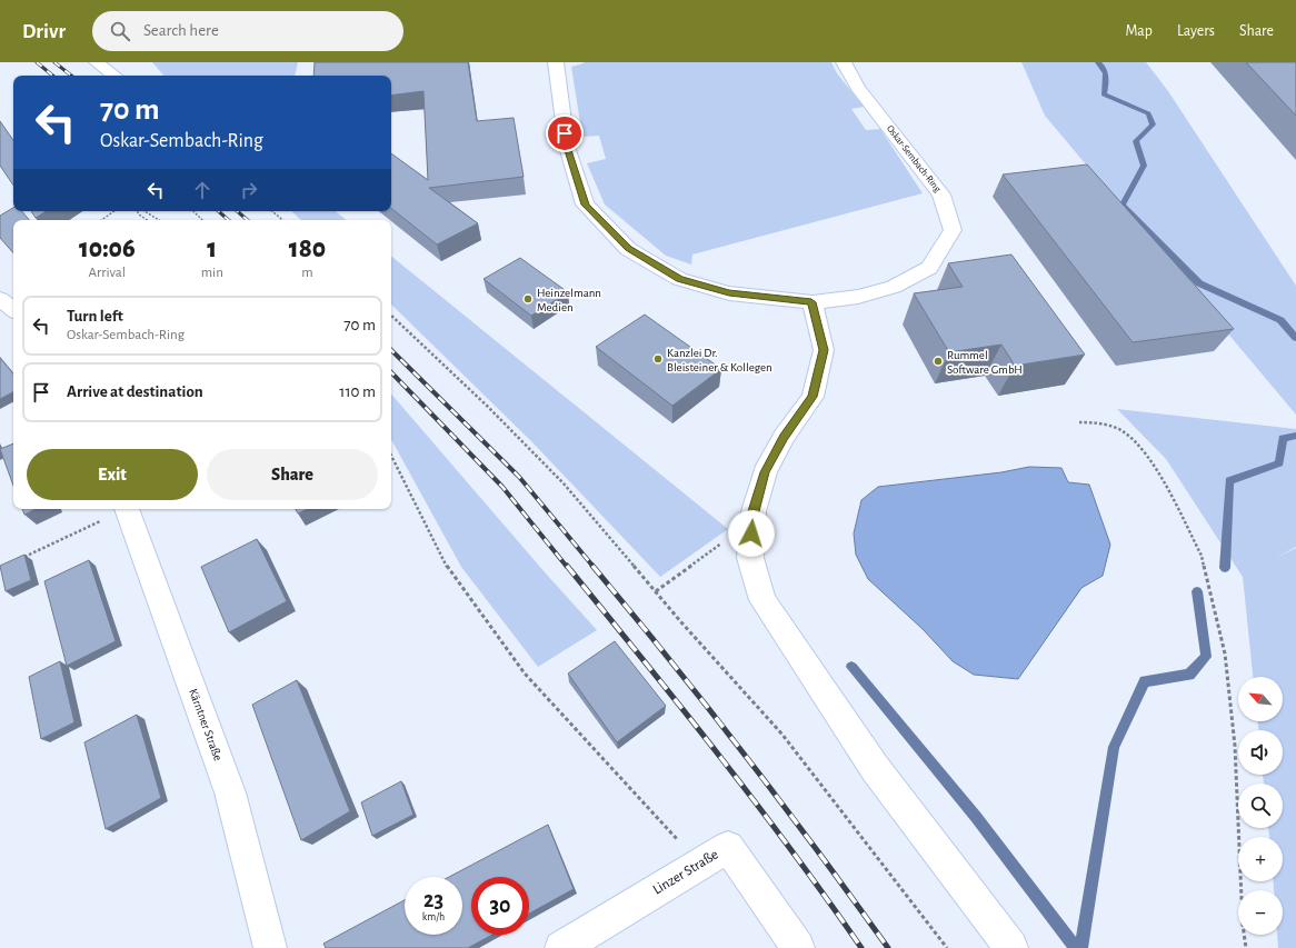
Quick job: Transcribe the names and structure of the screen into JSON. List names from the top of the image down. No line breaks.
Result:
{"streets":{"street":["Oskar-Sembach-Ring","Kärntner Straße","Linzer Straße"]},"places":["Heinzelmann Medien","Kanzlei Dr. Bleisteiner & Kollegen","Rummel Software GmbH"],"north":"top left","page":{"header":"Drivr","search":"Search here","nav":["Map","Layers","Share"],"turn":["70 m","Oskar-Sembach-Ring"],"eta":["10:06","Arrival","1","min","180","m"],"list":[{"name":"Turn left","note":"Oskar-Sembach-Ring","value":"70 m"},{"name":"Arrive at destination","value":"110 m"}],"buttons":["Exit","Share"],"map_buttons":["+","−"],"speed":"23 km/h","limit":"30"}}
